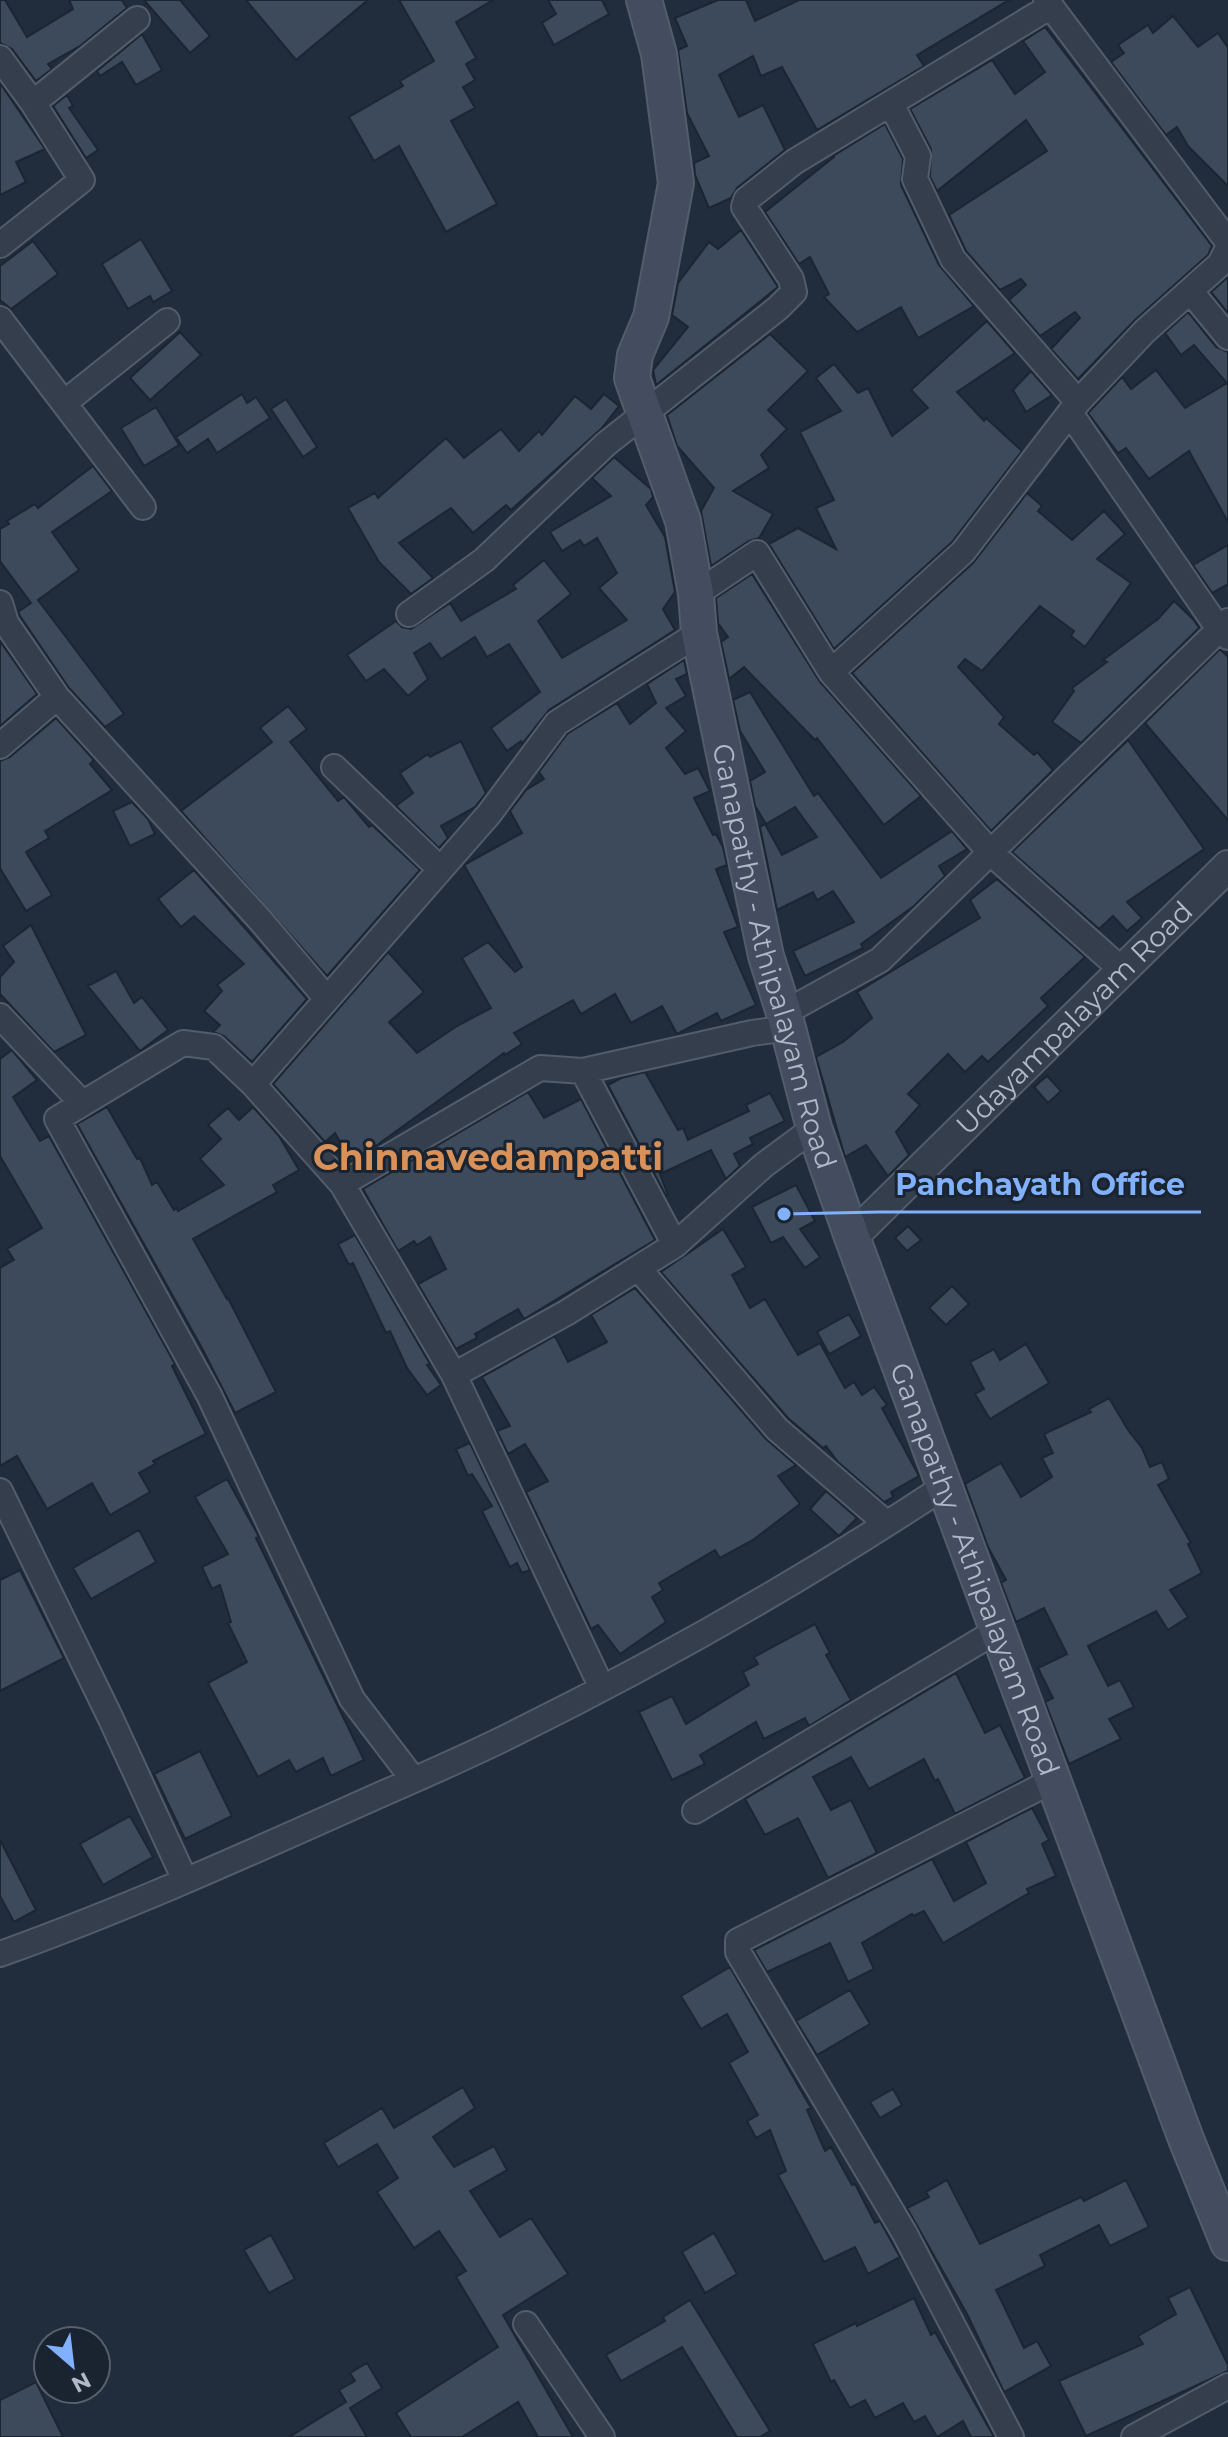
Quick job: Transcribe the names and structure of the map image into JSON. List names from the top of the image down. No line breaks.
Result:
{"streets":{"main road":["Ganapathy - Athipalayam Road"],"street":["Udayampalayam Road"]},"crossings":[["Ganapathy - Athipalayam Road","Udayampalayam Road"]],"districts":["Chinnavedampatti"],"places":["Panchayath Office"],"north":"bottom right"}
